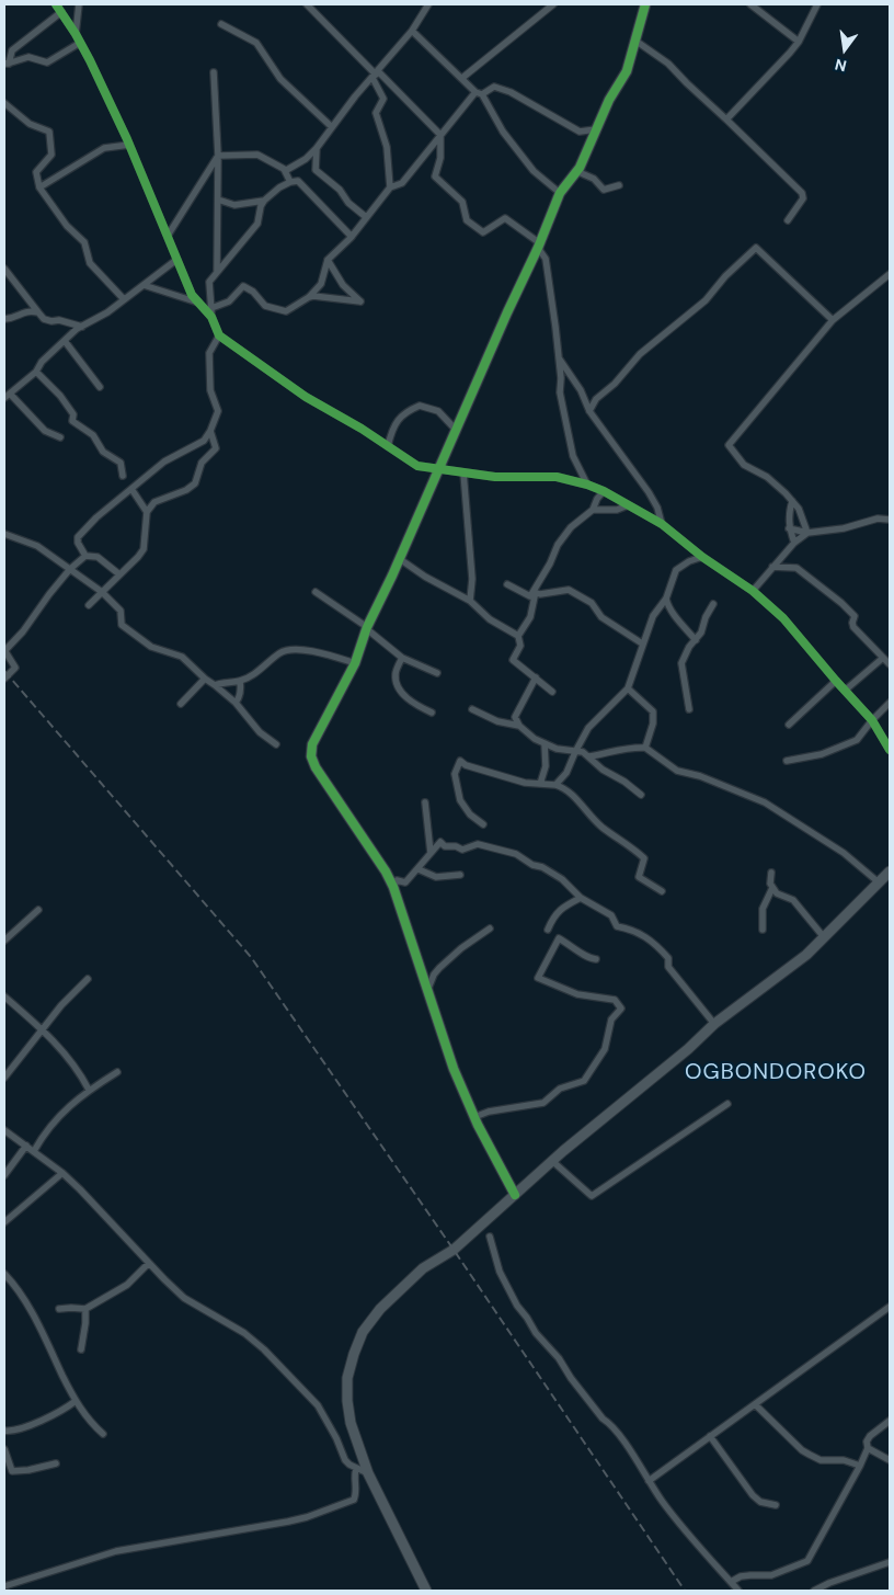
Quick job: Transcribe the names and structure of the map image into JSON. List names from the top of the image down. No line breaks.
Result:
{"districts":["OGBONDOROKO"],"north":"bottom"}
